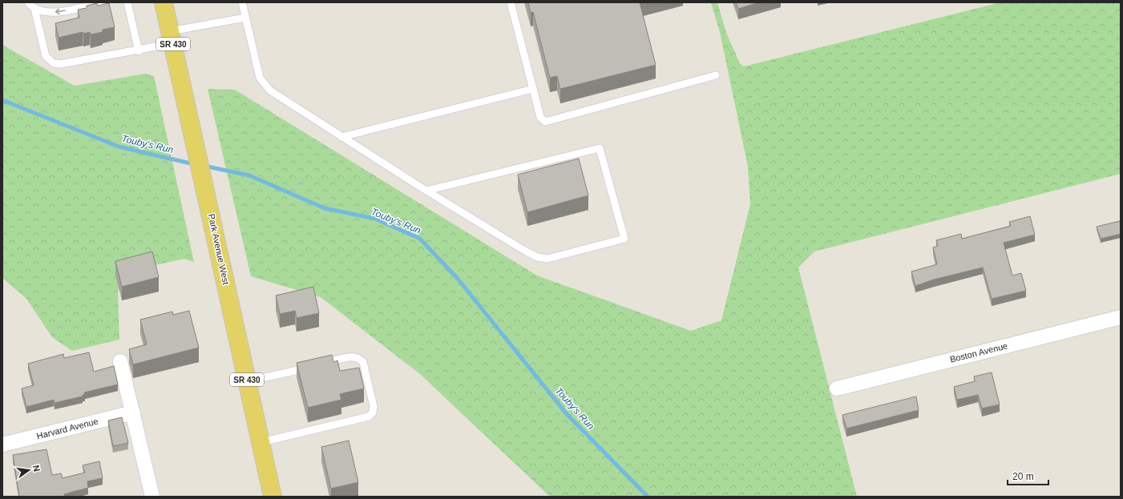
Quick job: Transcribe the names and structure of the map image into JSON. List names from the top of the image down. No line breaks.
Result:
{"streets":{"main road":["SR 430","Park Avenue West"],"street":["Boston Avenue","Harvard Avenue"]},"water":["Touby's Run"],"scale_bar":"20 m","north":"right"}
